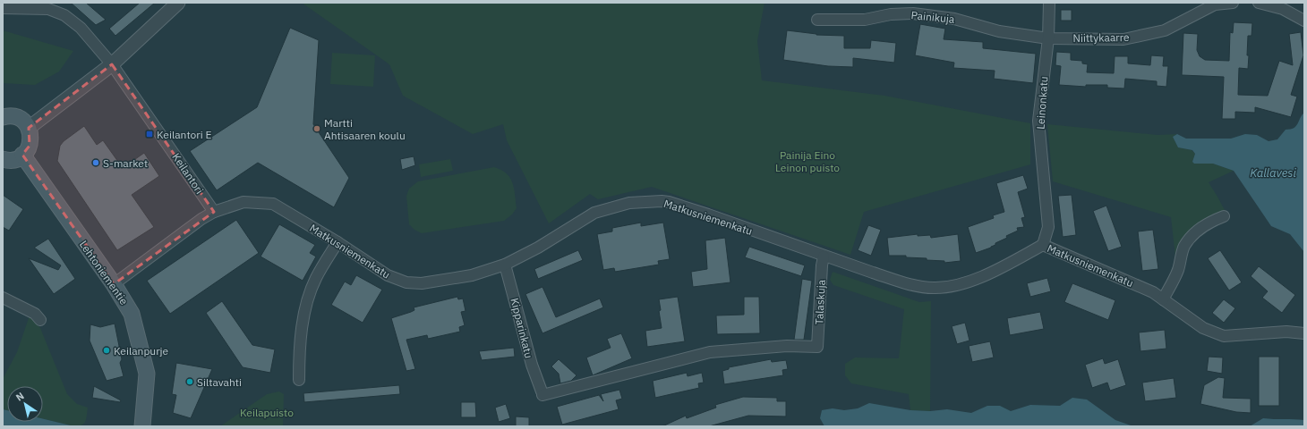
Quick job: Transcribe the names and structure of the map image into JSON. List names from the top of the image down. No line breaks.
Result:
{"streets":{"main road":["Lehtoniementie"],"street":["Painikuja","Niittykaarre","Leinonkatu","Keilantori","Matkusniemenkatu","Talaskuja","Kipparinkatu"]},"crossings":[["Painikuja","Niittykaarre"],["Painikuja","Leinonkatu"],["Niittykaarre","Leinonkatu"],["Leinonkatu","Matkusniemenkatu"],["Keilantori","Matkusniemenkatu"],["Matkusniemenkatu","Lehtoniementie"],["Matkusniemenkatu","Talaskuja"],["Matkusniemenkatu","Kipparinkatu"],["Talaskuja","Kipparinkatu"]],"water":["Kallavesi"],"parks":["Painija Eino Leinon puisto","Keilapuisto"],"places":{"other":["Martti Ahtisaaren koulu","S-market","Keilanpurje","Siltavahti"],"transit":["Keilantori E"]},"north":"top left"}
